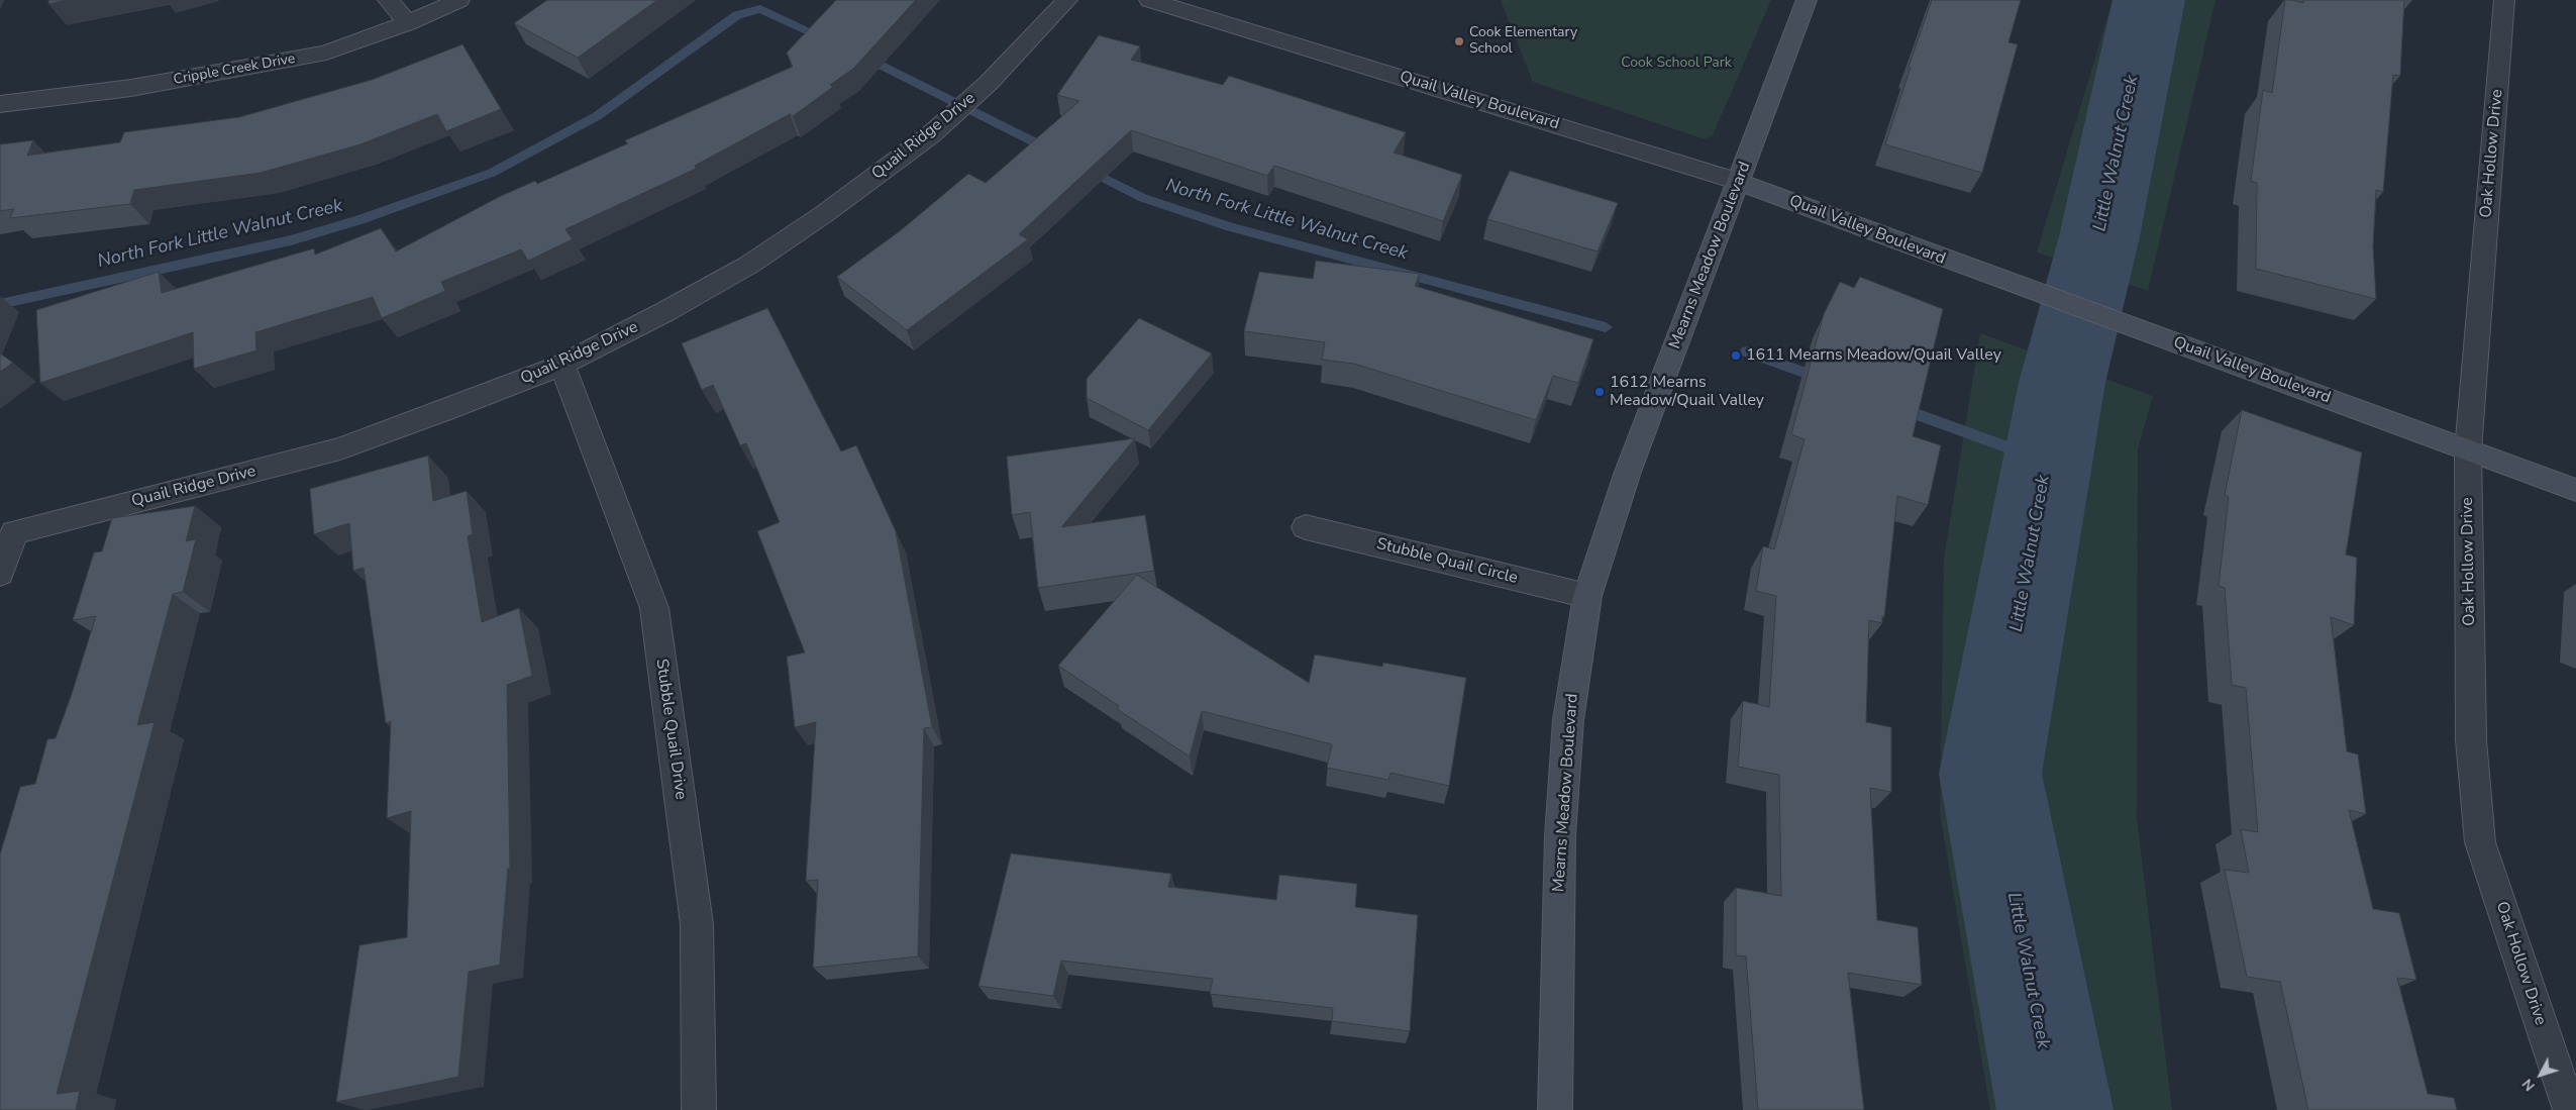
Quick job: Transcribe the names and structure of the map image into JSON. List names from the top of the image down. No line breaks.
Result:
{"streets":{"street":["Cripple Creek Drive","Quail Valley Boulevard","Quail Ridge Drive","Oak Hollow Drive","Mearns Meadow Boulevard","Stubble Quail Circle","Stubble Quail Drive"]},"crossings":[["Quail Valley Boulevard","Oak Hollow Drive"],["Quail Valley Boulevard","Mearns Meadow Boulevard"],["Quail Ridge Drive","Stubble Quail Drive"],["Mearns Meadow Boulevard","Stubble Quail Circle"]],"water":["Little Walnut Creek","North Fork Little Walnut Creek"],"parks":["Cook School Park"],"places":["Cook Elementary School","1611 Mearns Meadow/Quail Valley","1612 Mearns Meadow/Quail Valley"],"north":"bottom left"}
